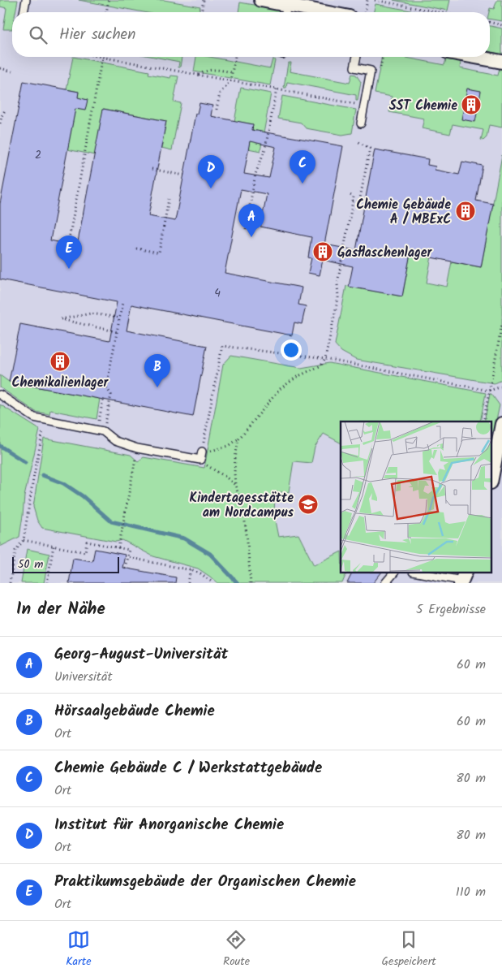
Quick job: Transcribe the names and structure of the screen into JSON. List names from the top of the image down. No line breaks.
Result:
{"places":{"building":["SST Chemie","Chemie Gebäude A / MBExC","Gasflaschenlager","Chemikalienlager"],"school or university":["Kindertagesstätte am Nordcampus"]},"house_numbers":["2","4"],"scale_bar":"50 m","page":{"search":"Hier suchen","pins":["C","D","A","E","B"],"scale":"50 m","heading":["In der Nähe","5 Ergebnisse"],"list":[{"mark":"A","name":"Georg-August-Universität","note":"Universität","value":"60 m"},{"mark":"B","name":"Hörsaalgebäude Chemie","note":"Ort","value":"60 m"},{"mark":"C","name":"Chemie Gebäude C / Werkstattgebäude","note":"Ort","value":"80 m"},{"mark":"D","name":"Institut für Anorganische Chemie","note":"Ort","value":"80 m"},{"mark":"E","name":"Praktikumsgebäude der Organischen Chemie","note":"Ort","value":"110 m"}],"nav":["Karte","Route","Gespeichert"]}}
